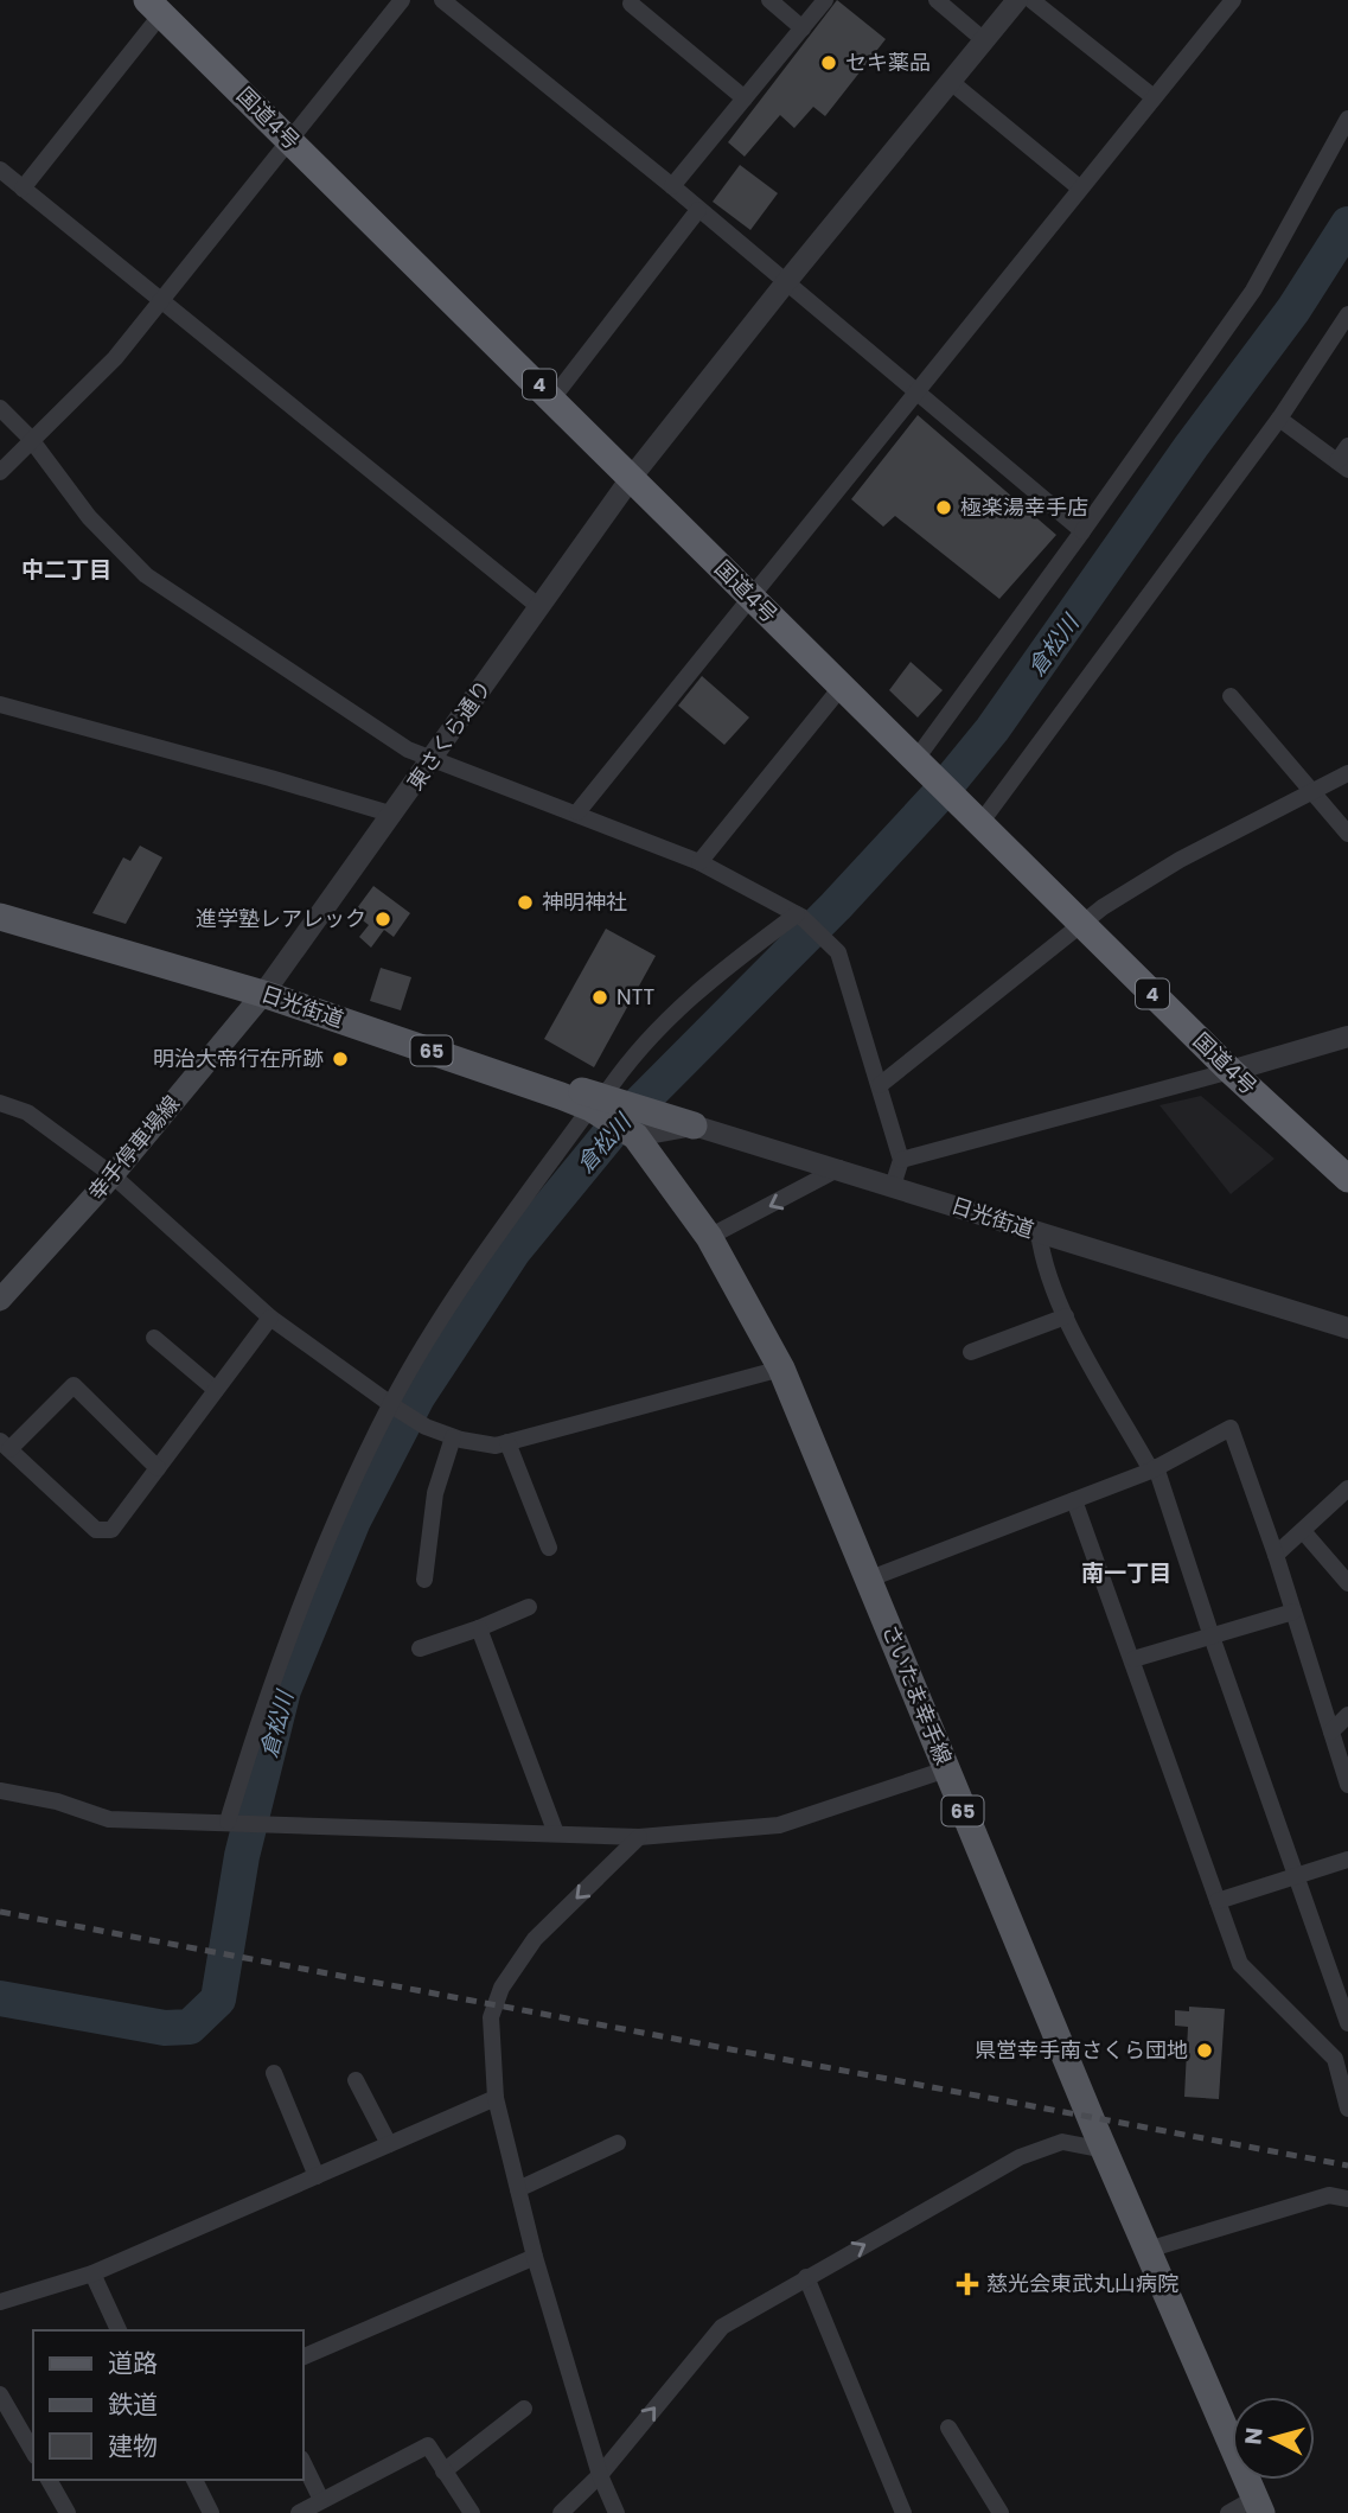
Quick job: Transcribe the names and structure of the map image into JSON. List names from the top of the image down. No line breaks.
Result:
{"streets":{"highway":["国道4号","4"],"main road":["日光街道","65","幸手停車場線","さいたま幸手線"],"street":["東さくら通り"]},"crossings":[["国道4号","東さくら通り"],["東さくら通り","日光街道"],["東さくら通り","幸手停車場線"],["日光街道","65"],["日光街道","幸手停車場線"],["65","さいたま幸手線"]],"districts":["中二丁目","南一丁目"],"water":["倉松川"],"places":{"other":["セキ薬品","極楽湯幸手店","神明神社","進学塾レアレック","NTT","明治大帝行在所跡","県営幸手南さくら団地"],"health":["慈光会東武丸山病院"]},"legend":["道路","鉄道","建物"],"north":"left"}
